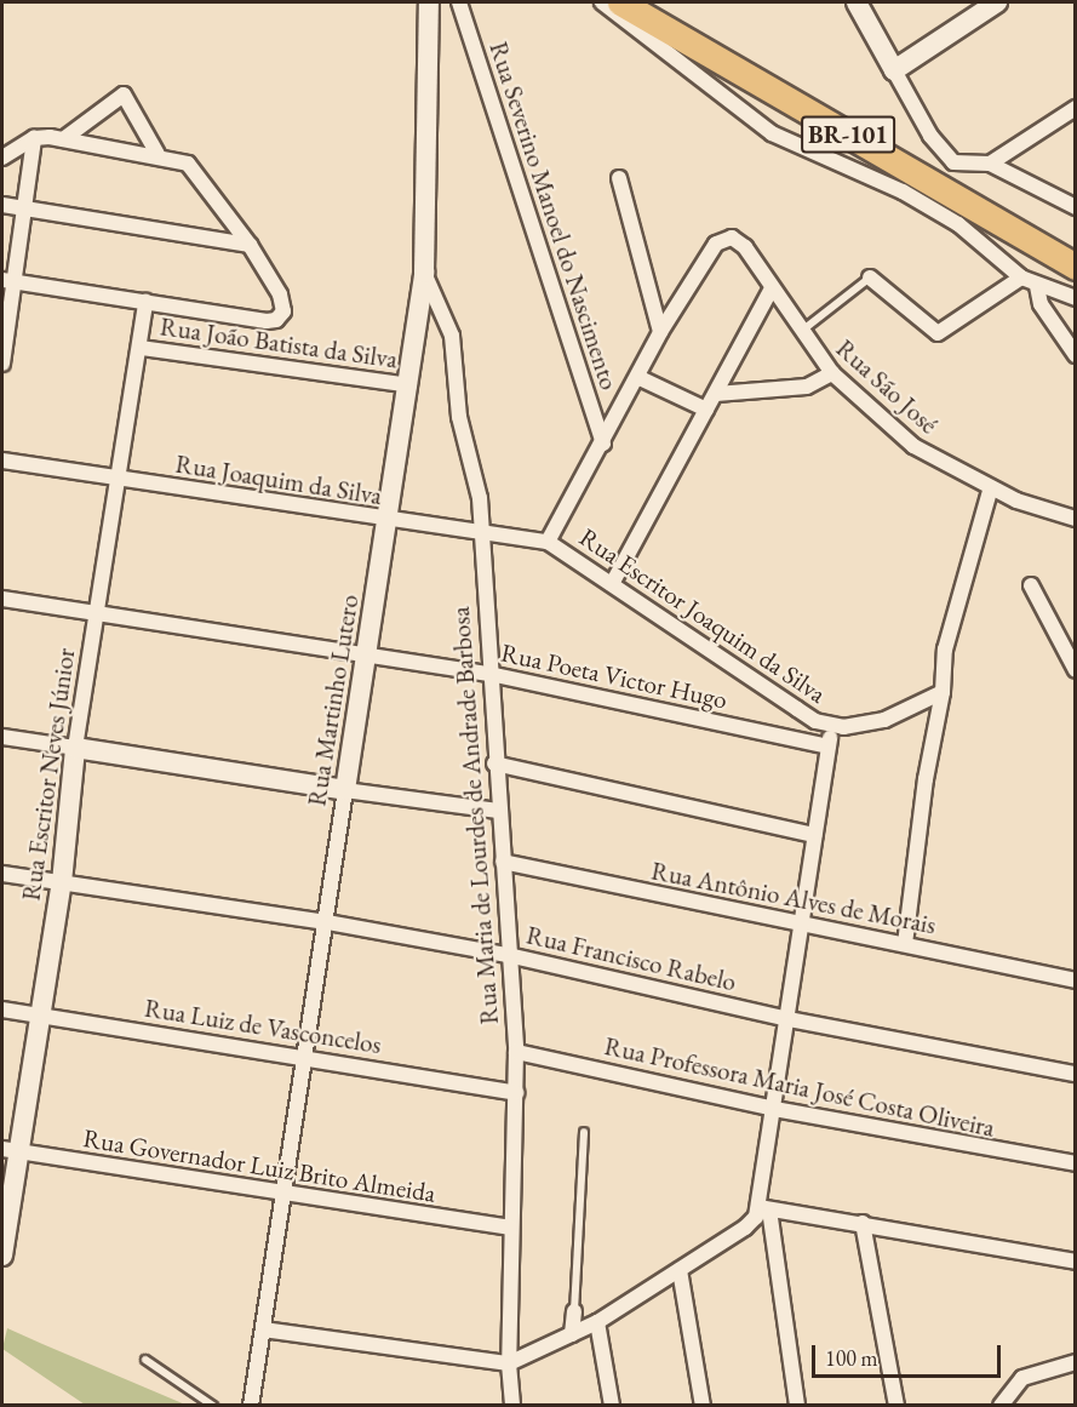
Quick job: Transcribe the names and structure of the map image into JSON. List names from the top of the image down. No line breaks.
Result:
{"streets":{"highway":["BR-101"],"street":["Rua Severino Manoel do Nascimento","Rua João Batista da Silva","Rua São José","Rua Joaquim da Silva","Rua Escritor Joaquim da Silva","Rua Poeta Victor Hugo","Rua Martinho Lutero","Rua Escritor Neves Júnior","Rua Maria de Lourdes de Andrade Barbosa","Rua Antônio Alves de Morais","Rua Francisco Rabelo","Rua Luiz de Vasconcelos","Rua Professora Maria José Costa Oliveira","Rua Governador Luiz Brito Almeida"]},"crossings":[["Rua João Batista da Silva","Rua Martinho Lutero"],["Rua João Batista da Silva","Rua Escritor Neves Júnior"],["Rua Joaquim da Silva","Rua Escritor Joaquim da Silva"],["Rua Joaquim da Silva","Rua Martinho Lutero"],["Rua Joaquim da Silva","Rua Escritor Neves Júnior"],["Rua Joaquim da Silva","Rua Maria de Lourdes de Andrade Barbosa"],["Rua Poeta Victor Hugo","Rua Martinho Lutero"],["Rua Poeta Victor Hugo","Rua Escritor Neves Júnior"],["Rua Poeta Victor Hugo","Rua Maria de Lourdes de Andrade Barbosa"],["Rua Martinho Lutero","Rua Maria de Lourdes de Andrade Barbosa"],["Rua Martinho Lutero","Rua Francisco Rabelo"],["Rua Martinho Lutero","Rua Luiz de Vasconcelos"],["Rua Martinho Lutero","Rua Governador Luiz Brito Almeida"],["Rua Escritor Neves Júnior","Rua Francisco Rabelo"],["Rua Escritor Neves Júnior","Rua Luiz de Vasconcelos"],["Rua Escritor Neves Júnior","Rua Governador Luiz Brito Almeida"],["Rua Maria de Lourdes de Andrade Barbosa","Rua Antônio Alves de Morais"],["Rua Maria de Lourdes de Andrade Barbosa","Rua Francisco Rabelo"],["Rua Maria de Lourdes de Andrade Barbosa","Rua Luiz de Vasconcelos"],["Rua Maria de Lourdes de Andrade Barbosa","Rua Professora Maria José Costa Oliveira"],["Rua Maria de Lourdes de Andrade Barbosa","Rua Governador Luiz Brito Almeida"]],"scale_bar":"100 m"}
